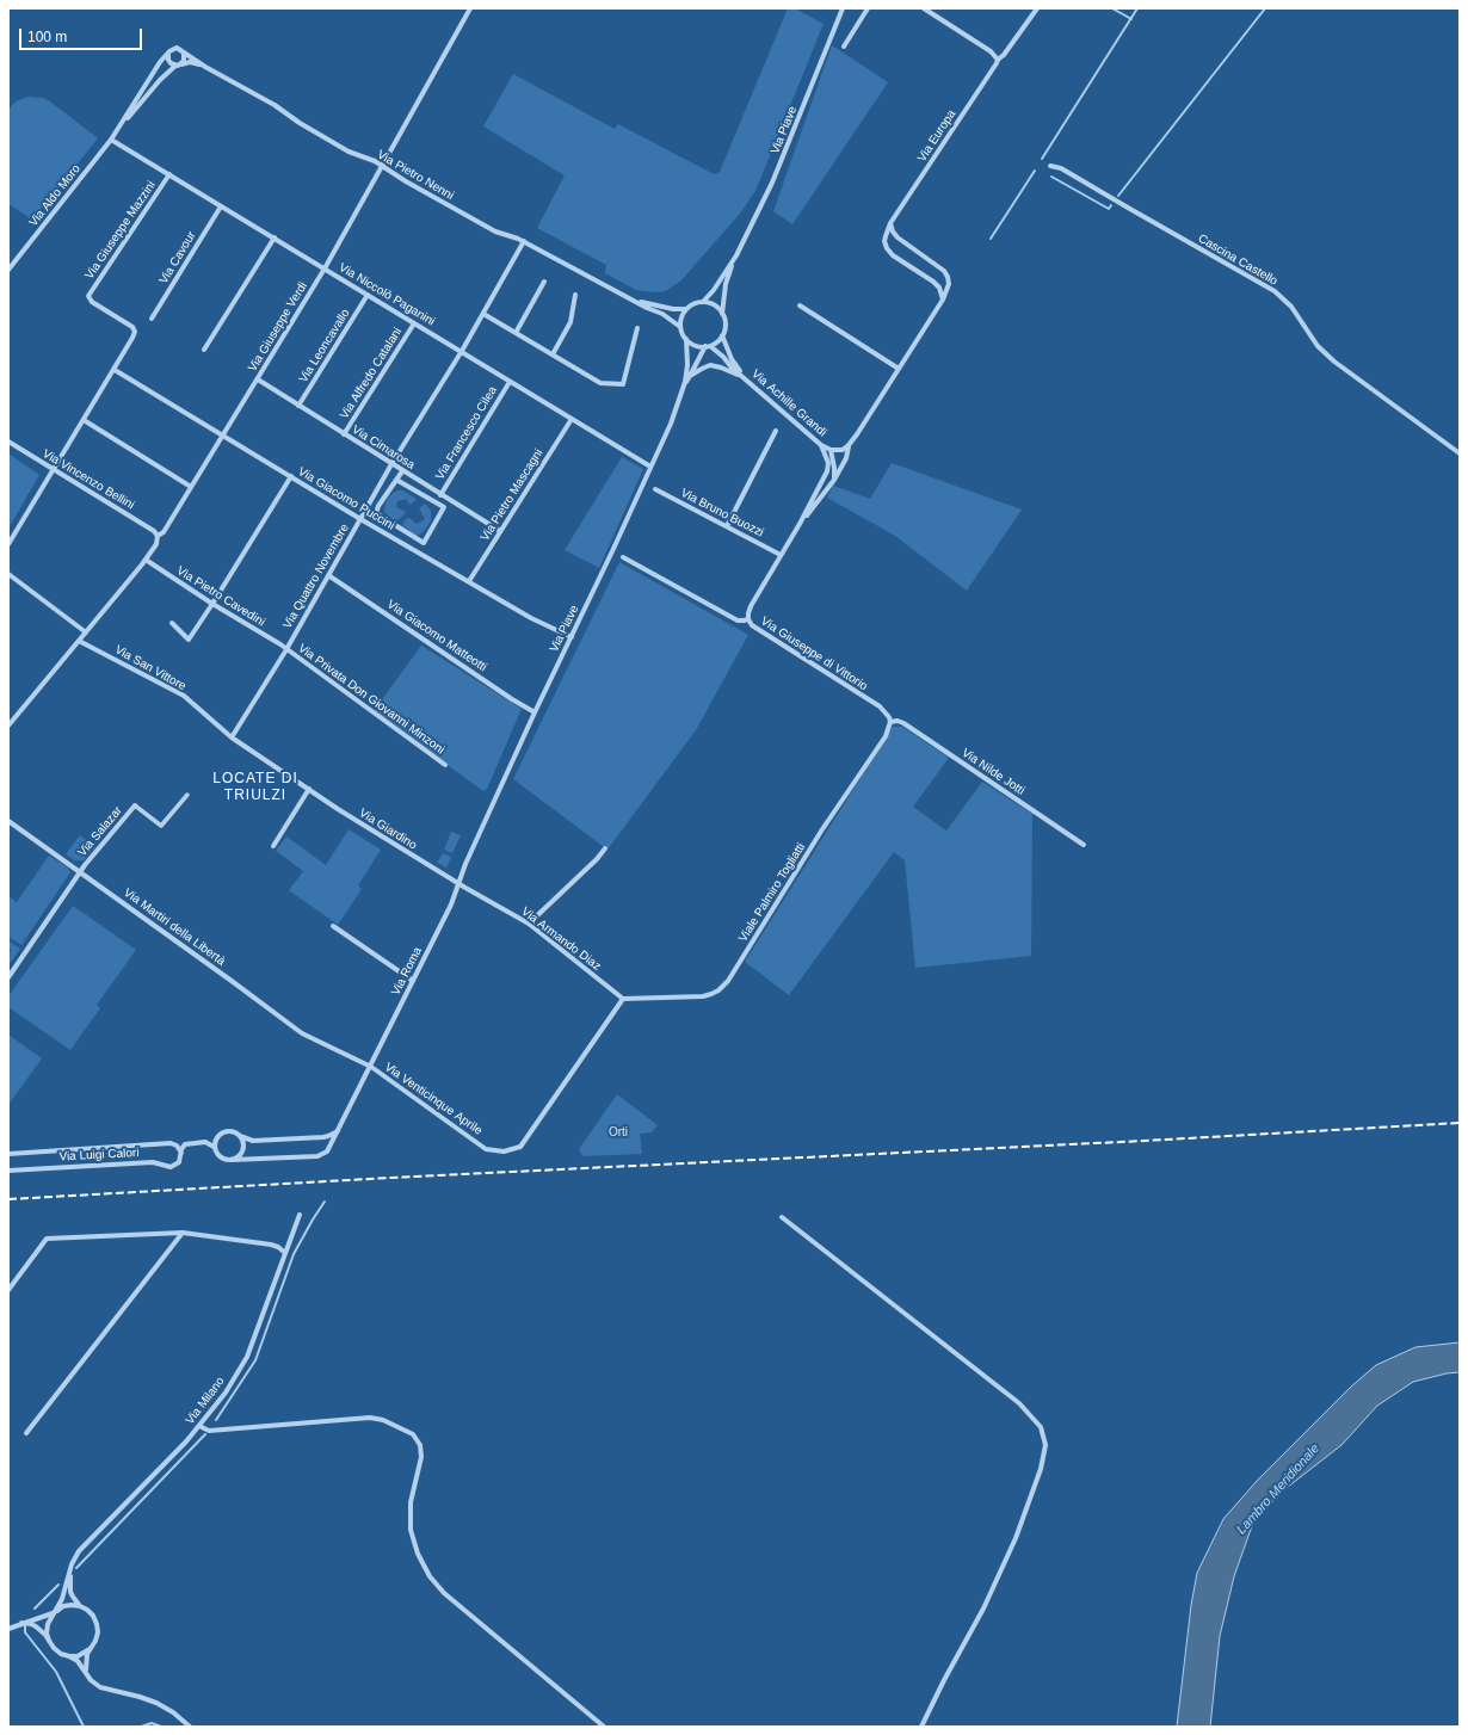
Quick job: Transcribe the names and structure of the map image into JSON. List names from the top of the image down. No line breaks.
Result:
{"streets":{"street":["Via Piave","Via Europa","Via Pietro Nenni","Via Aldo Moro","Via Giuseppe Mazzini","Via Cavour","Cascina Castello","Via Niccolò Paganini","Via Giuseppe Verdi","Via Leoncavallo","Via Alfredo Catalani","Via Achille Grandi","Via Francesco Cilea","Via Cimarosa","Via Vincenzo Bellini","Via Pietro Mascagni","Via Giacomo Puccini","Via Bruno Buozzi","Via Quattro Novembre","Via Pietro Cavedini","Via Giacomo Matteotti","Via Giuseppe di Vittorio","Via San Vittore","Via Privata Don Giovanni Minzoni","Via Nilde Jotti","Via Giardino","Via Salazar","Viale Palmiro Togliatti","Via Martiri della Libertà","Via Armando Diaz","Via Roma","Via Venticinque Aprile","Via Luigi Calori","Via Milano"]},"crossings":[["Via Piave","Via Pietro Nenni"],["Via Piave","Via Niccolò Paganini"],["Via Piave","Via Achille Grandi"],["Via Piave","Via Giacomo Puccini"],["Via Piave","Via Giacomo Matteotti"],["Via Piave","Via Giardino"],["Via Piave","Via Armando Diaz"],["Via Piave","Via Roma"],["Via Pietro Nenni","Via Aldo Moro"],["Via Pietro Nenni","Via Giuseppe Verdi"],["Via Pietro Nenni","Via Achille Grandi"],["Via Pietro Nenni","Via Quattro Novembre"],["Via Aldo Moro","Via Niccolò Paganini"],["Via Giuseppe Mazzini","Via Niccolò Paganini"],["Via Giuseppe Mazzini","Via Giacomo Puccini"],["Via Cavour","Via Niccolò Paganini"],["Via Niccolò Paganini","Via Giuseppe Verdi"],["Via Niccolò Paganini","Via Leoncavallo"],["Via Niccolò Paganini","Via Alfredo Catalani"],["Via Niccolò Paganini","Via Francesco Cilea"],["Via Niccolò Paganini","Via Pietro Mascagni"],["Via Niccolò Paganini","Via Quattro Novembre"],["Via Giuseppe Verdi","Via Cimarosa"],["Via Giuseppe Verdi","Via Vincenzo Bellini"],["Via Giuseppe Verdi","Via Giacomo Puccini"],["Via Giuseppe Verdi","Via Pietro Cavedini"],["Via Giuseppe Verdi","Via San Vittore"],["Via Leoncavallo","Via Cimarosa"],["Via Alfredo Catalani","Via Cimarosa"],["Via Francesco Cilea","Via Cimarosa"],["Via Cimarosa","Via Pietro Mascagni"],["Via Cimarosa","Via Quattro Novembre"],["Via Pietro Mascagni","Via Giacomo Puccini"],["Via Giacomo Puccini","Via Quattro Novembre"],["Via Quattro Novembre","Via Pietro Cavedini"],["Via Quattro Novembre","Via Giacomo Matteotti"],["Via Quattro Novembre","Via San Vittore"],["Via Quattro Novembre","Via Privata Don Giovanni Minzoni"],["Via Pietro Cavedini","Via Privata Don Giovanni Minzoni"],["Via Giuseppe di Vittorio","Via Nilde Jotti"],["Via Giuseppe di Vittorio","Viale Palmiro Togliatti"],["Via San Vittore","Via Giardino"],["Via Nilde Jotti","Viale Palmiro Togliatti"],["Via Giardino","Via Armando Diaz"],["Via Giardino","Via Roma"],["Via Salazar","Via Martiri della Libertà"],["Viale Palmiro Togliatti","Via Armando Diaz"],["Viale Palmiro Togliatti","Via Venticinque Aprile"],["Via Martiri della Libertà","Via Roma"],["Via Martiri della Libertà","Via Venticinque Aprile"],["Via Armando Diaz","Via Roma"],["Via Armando Diaz","Via Venticinque Aprile"],["Via Roma","Via Venticinque Aprile"]],"districts":["LOCATE DI TRIULZI"],"water":["Lambro Meridionale"],"parks":["Orti"],"scale_bar":"100 m"}
